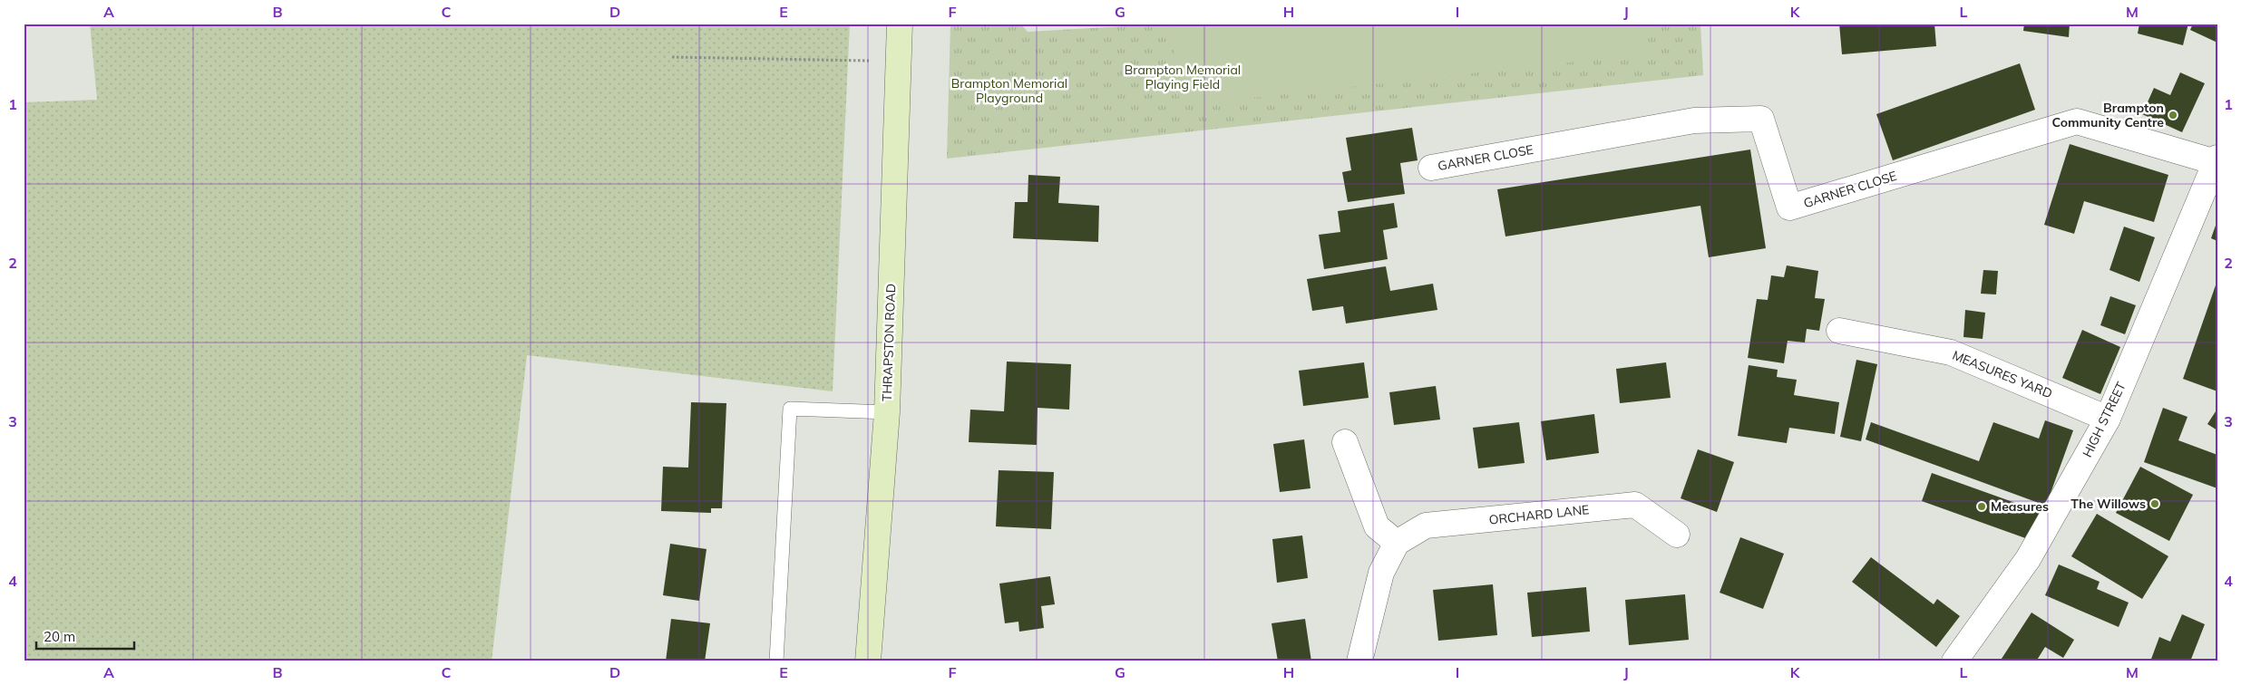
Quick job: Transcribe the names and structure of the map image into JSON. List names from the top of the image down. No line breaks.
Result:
{"streets":{"main road":["THRAPSTON ROAD"],"street":["GARNER CLOSE","MEASURES YARD","HIGH STREET","ORCHARD LANE"]},"crossings":[["GARNER CLOSE","HIGH STREET"],["MEASURES YARD","HIGH STREET"]],"parks":["Brampton Memorial Playing Field","Brampton Memorial Playground"],"places":["Brampton Community Centre","The Willows","Measures"],"scale_bar":"20 m","grid":{"columns":["A","B","C","D","E","F","G","H","I","J","K","L","M"],"rows":["1","2","3","4"]}}
